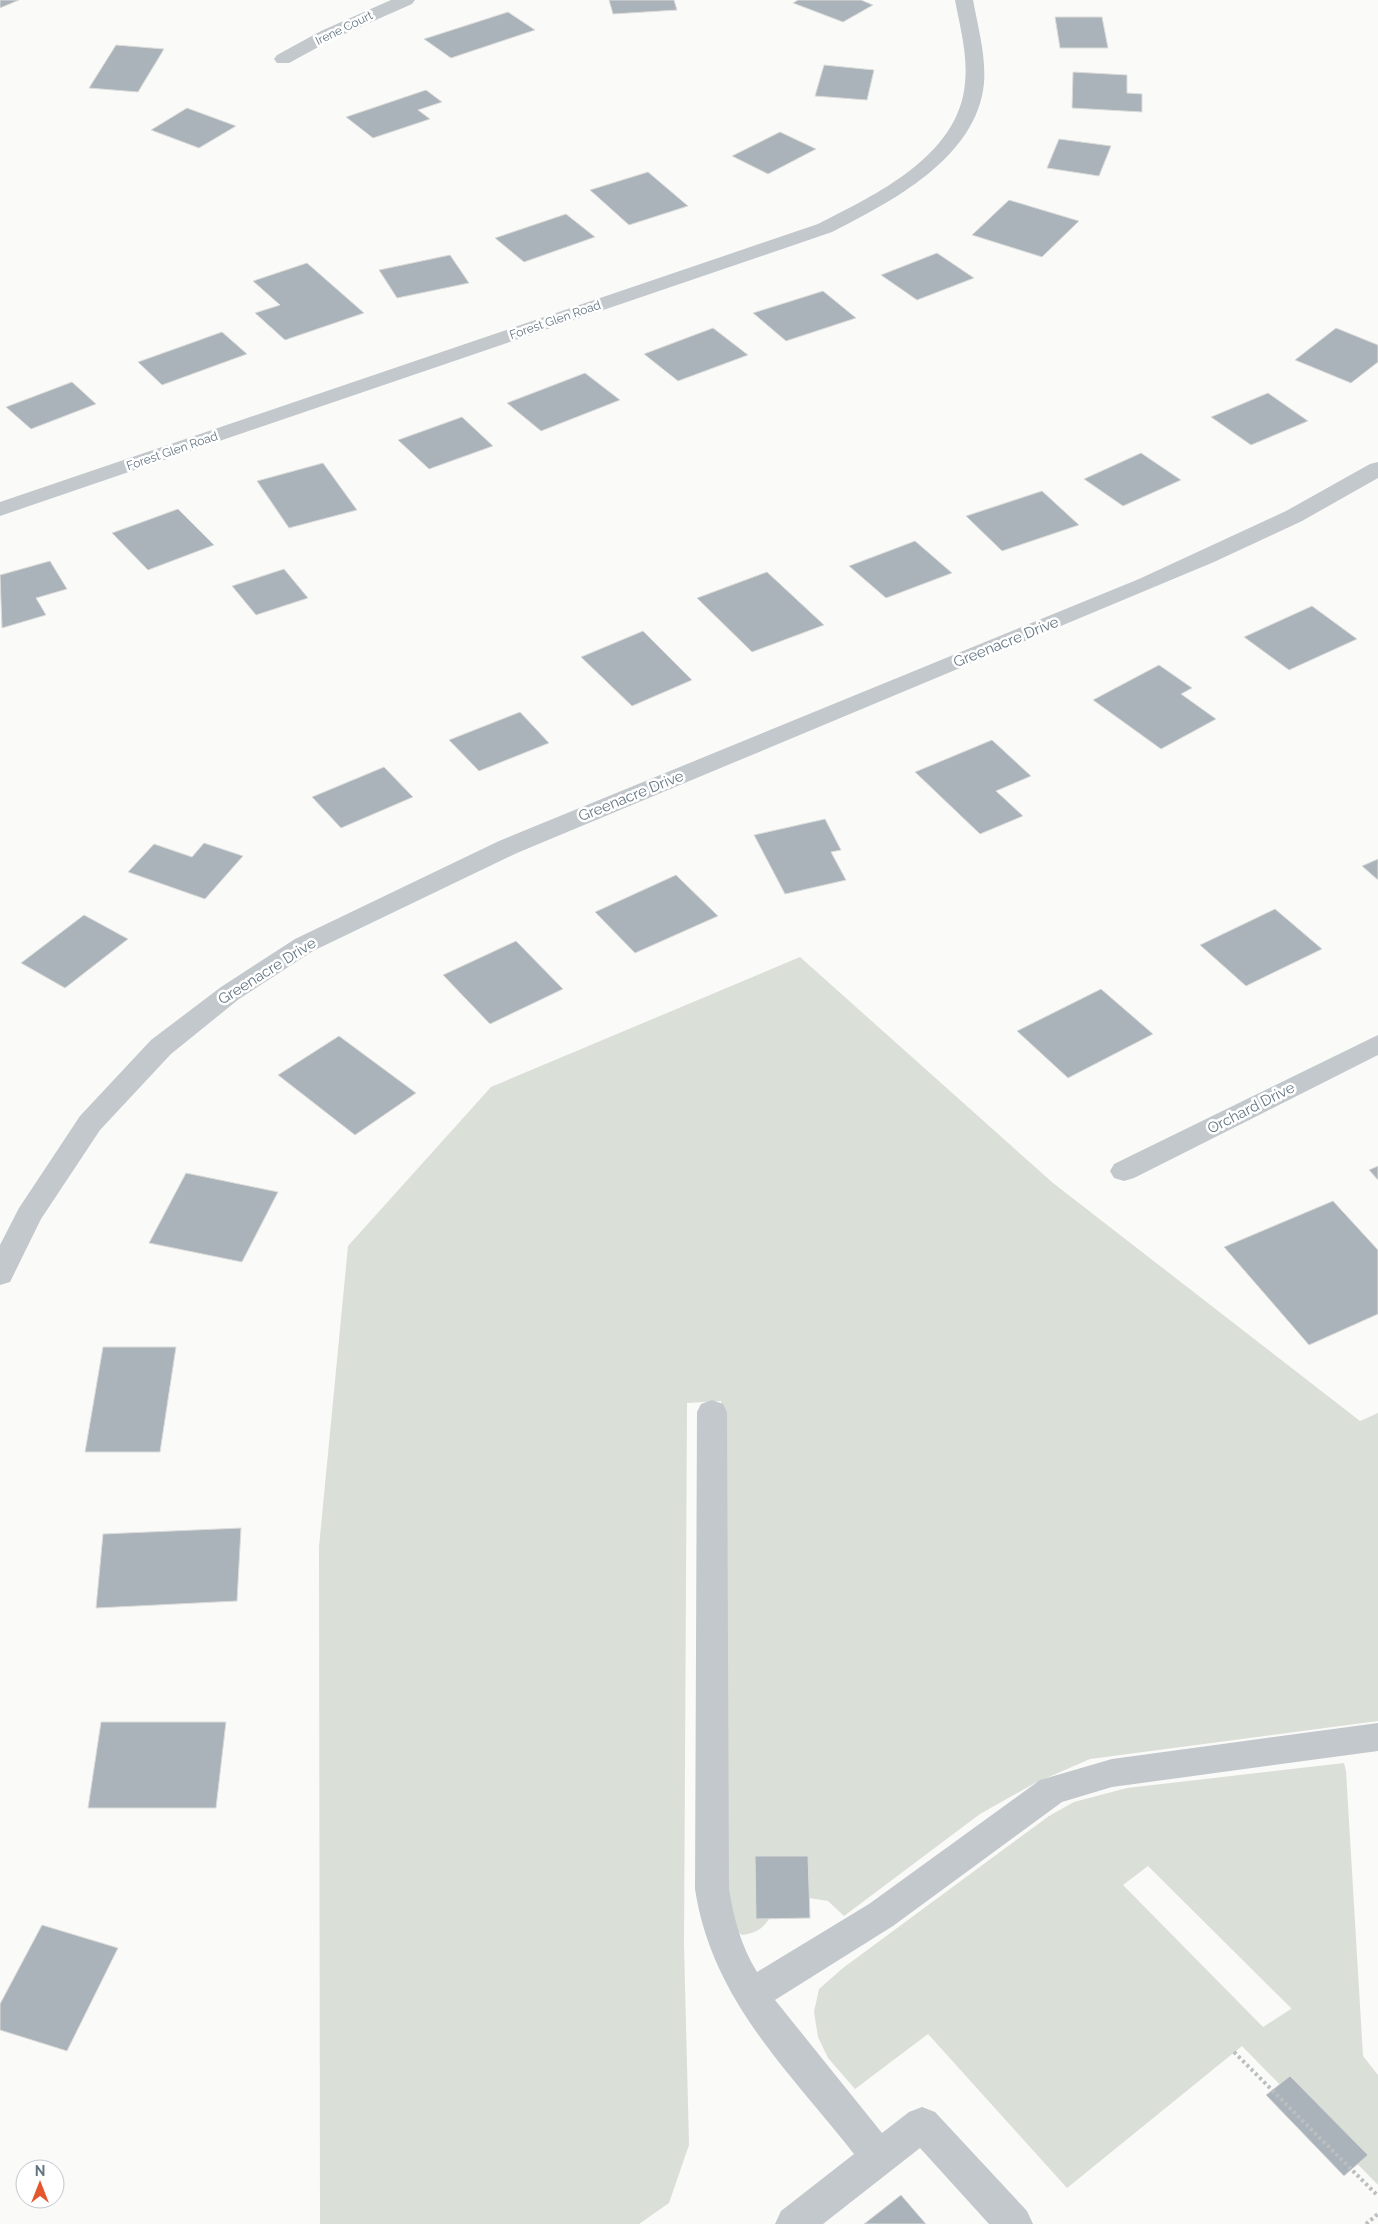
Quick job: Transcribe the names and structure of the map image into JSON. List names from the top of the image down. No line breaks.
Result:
{"streets":{"street":["Irene Court","Forest Glen Road","Greenacre Drive","Orchard Drive"]},"north":"top"}
